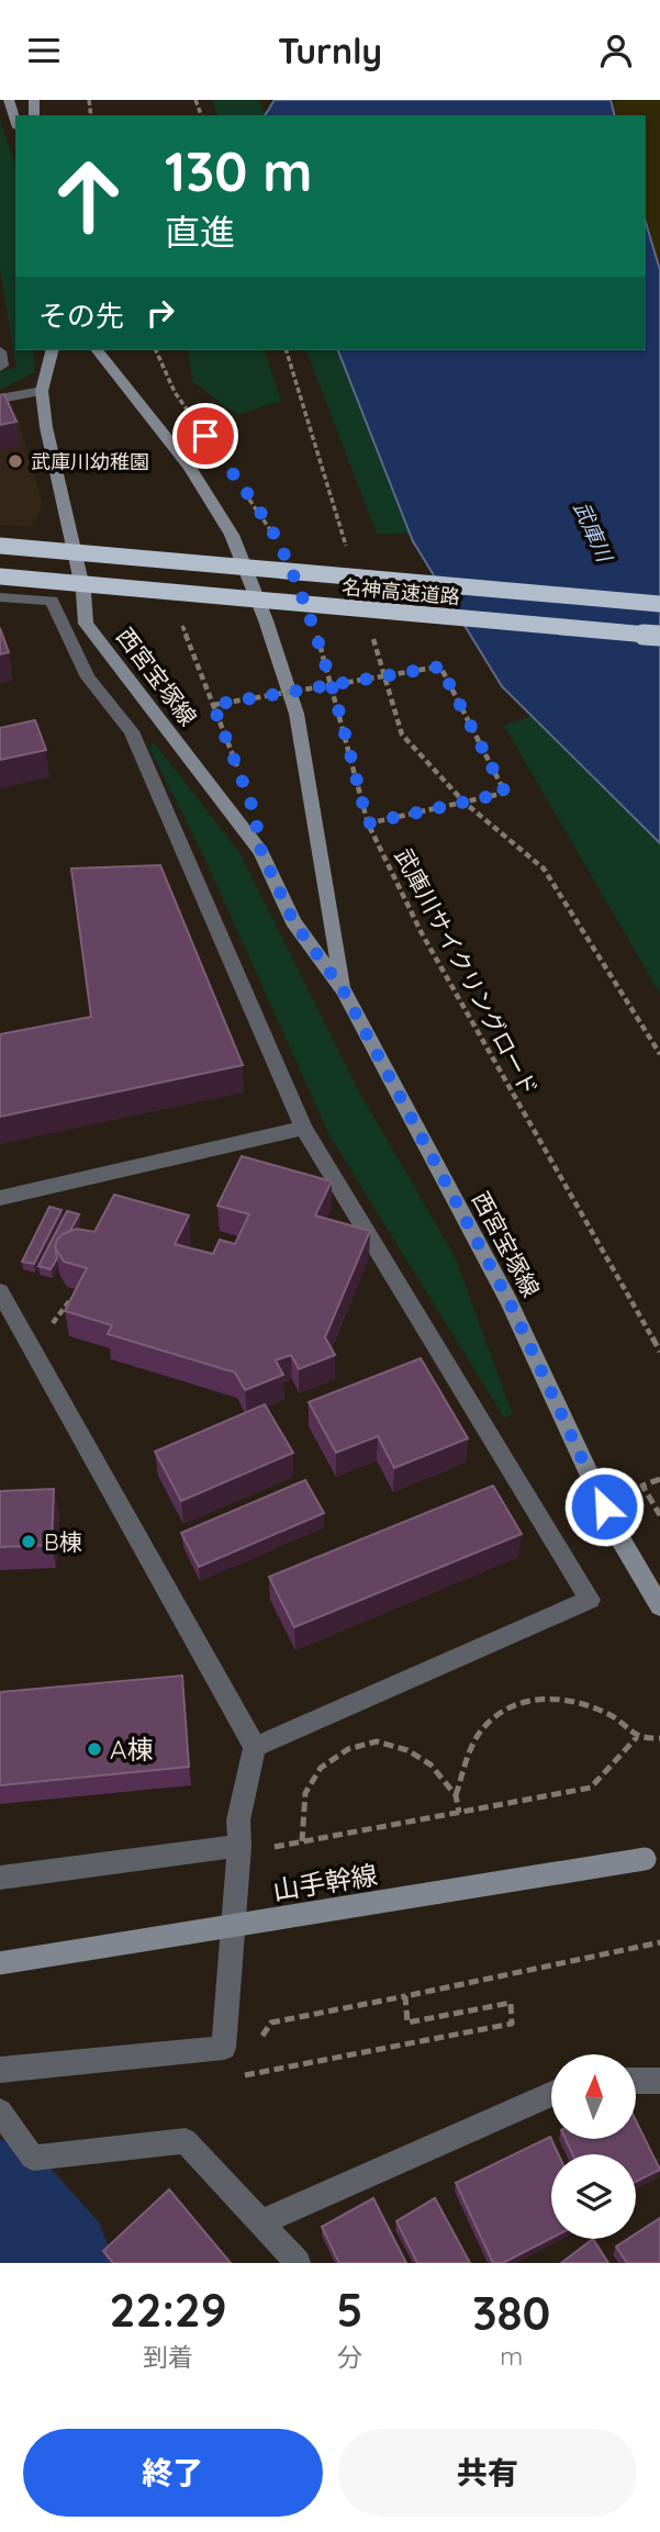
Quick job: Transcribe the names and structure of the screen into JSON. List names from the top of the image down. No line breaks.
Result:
{"streets":{"highway":["名神高速道路"],"main road":["西宮宝塚線","山手幹線"],"path":["武庫川サイクリングロード"]},"water":["武庫川"],"places":["武庫川幼稚園","B棟","A棟"],"north":"top","page":{"header":"Turnly","turn":["130 m","直進"],"then":"その先","eta":["22:29","到着","5","分","380","m"],"buttons":["終了","共有"]}}
